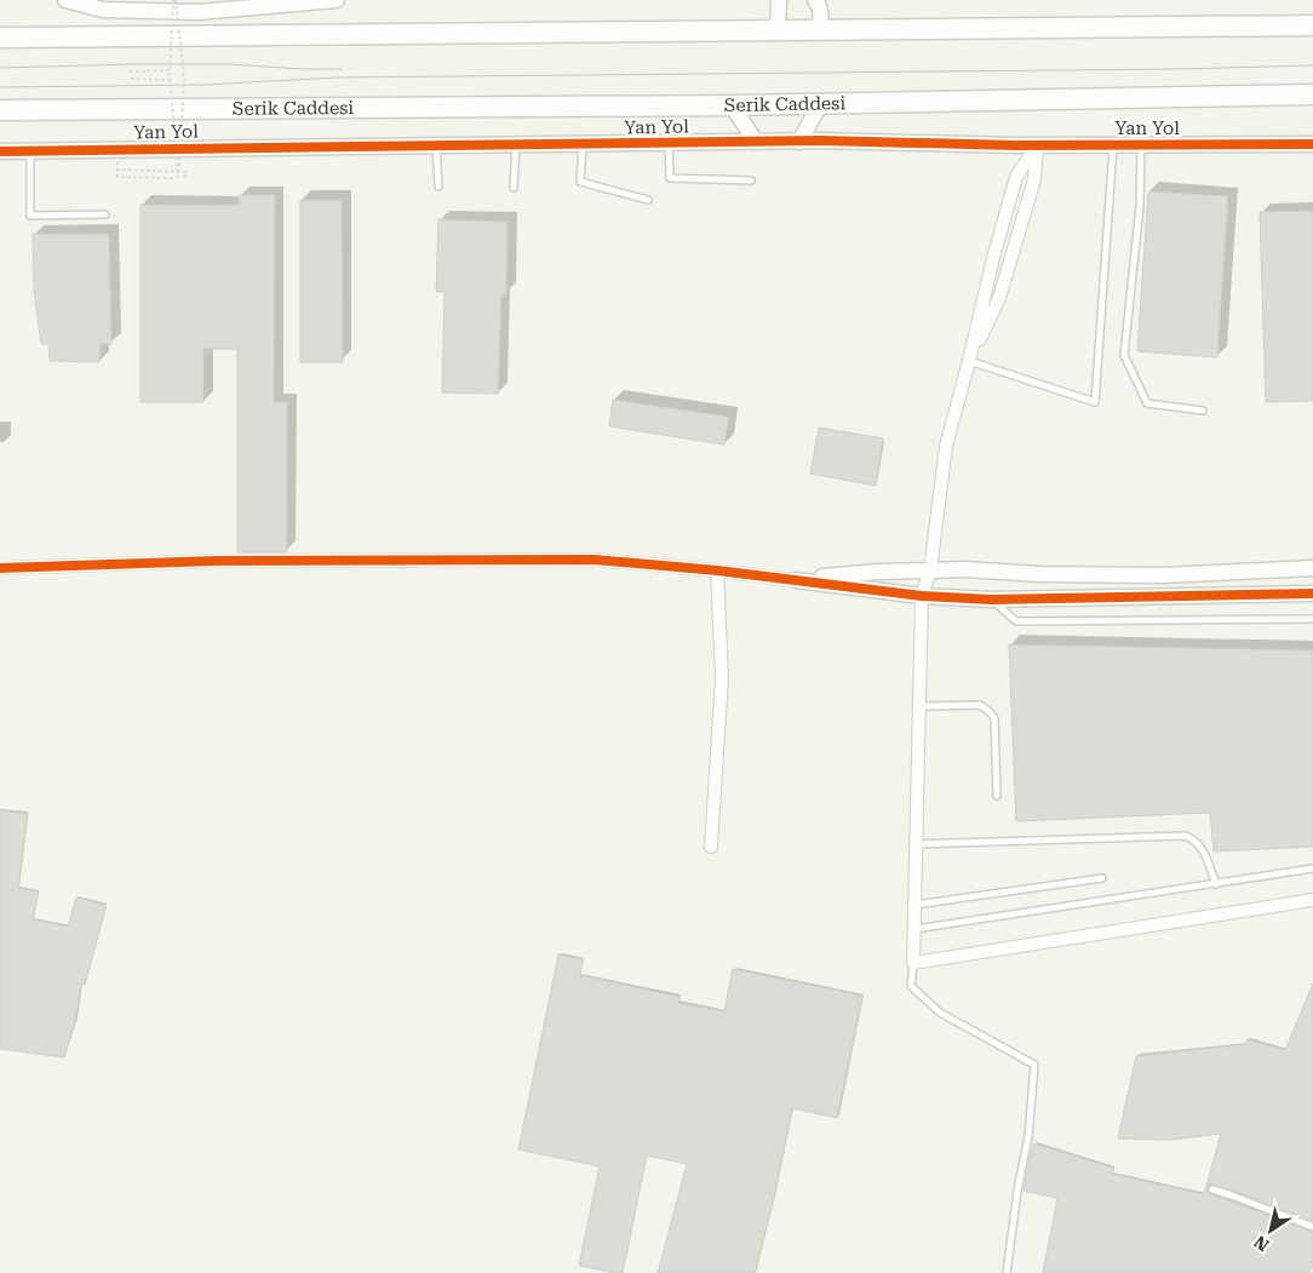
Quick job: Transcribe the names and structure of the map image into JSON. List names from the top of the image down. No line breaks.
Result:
{"streets":{"highway":["Serik Caddesi"],"street":["Yan Yol"]},"north":"bottom left"}
